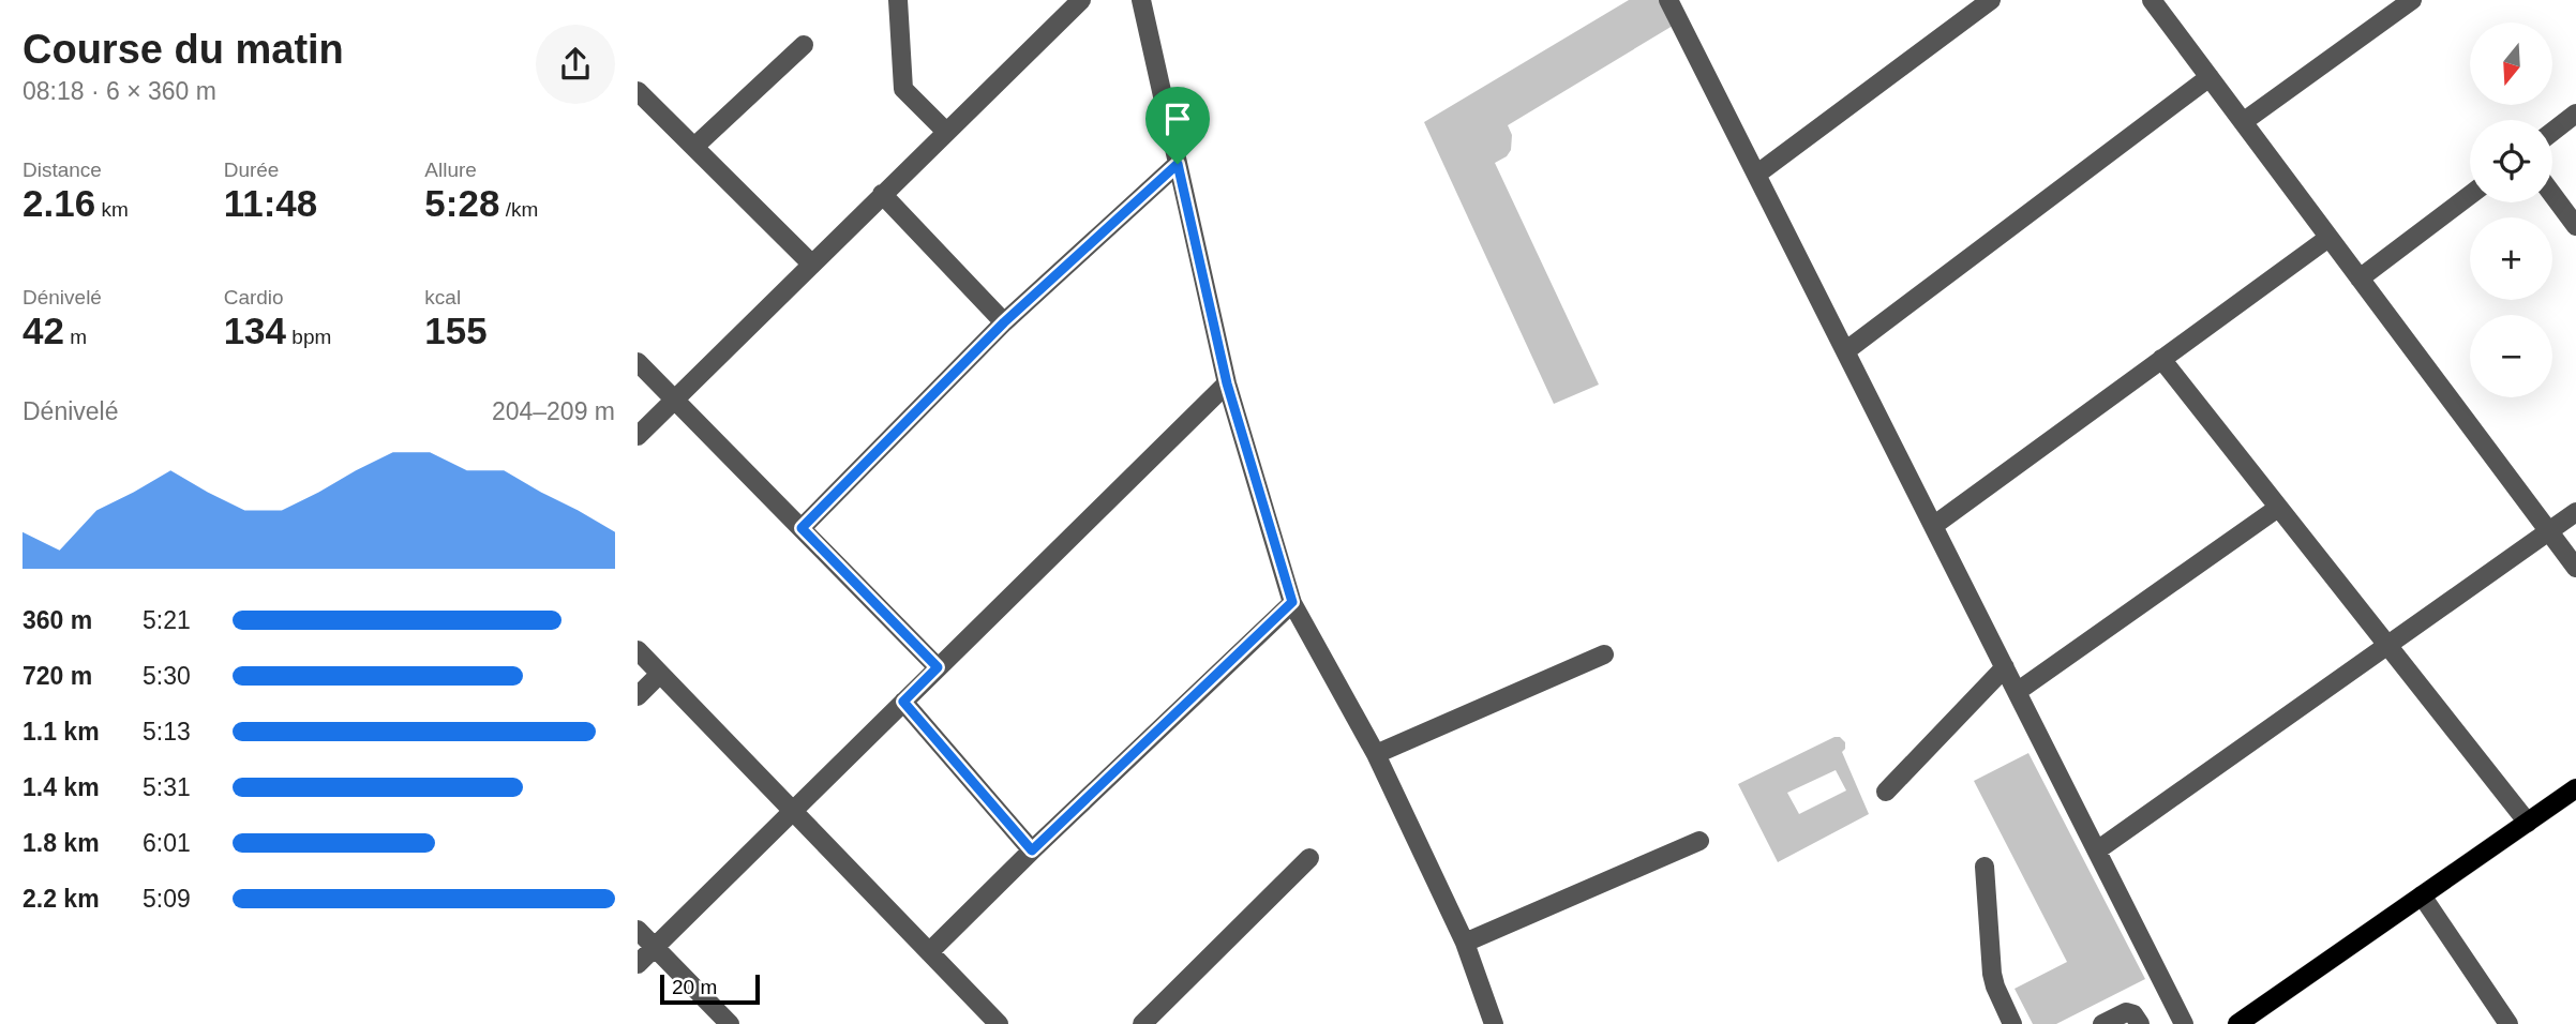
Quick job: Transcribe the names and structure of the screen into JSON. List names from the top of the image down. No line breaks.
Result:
{"scale_bar":"20 m","north":"bottom","page":{"heading":["Course du matin","08:18 · 6 × 360 m"],"map_buttons":["+","−"],"stats":[["Distance","2.16 km"],["Durée","11:48"],["Allure","5:28 /km"],["Dénivelé","42 m"],["Cardio","134 bpm"],["kcal","155"]],"chart":["Dénivelé","204–209 m"],"list":[{"name":"360 m","note":"5:21"},{"name":"720 m","note":"5:30"},{"name":"1.1 km","note":"5:13"},{"name":"1.4 km","note":"5:31"},{"name":"1.8 km","note":"6:01"},{"name":"2.2 km","note":"5:09"}],"scale":"20 m"}}
